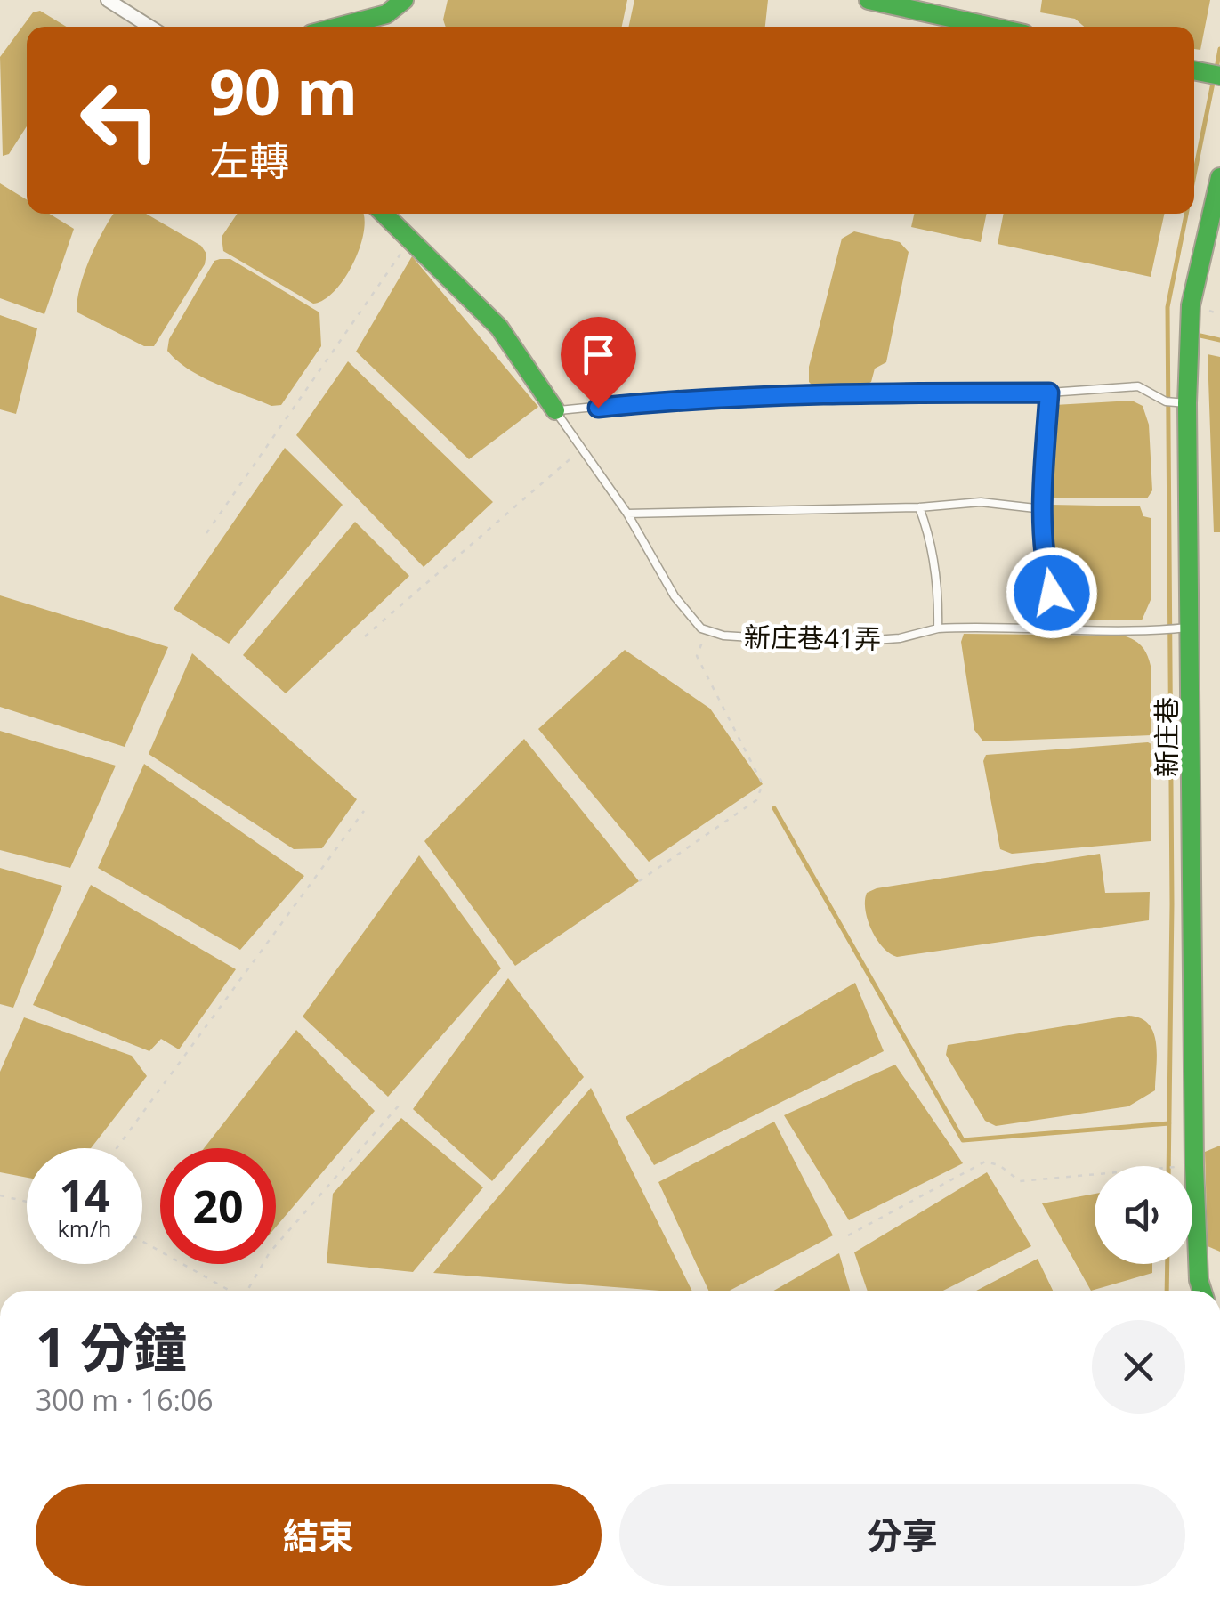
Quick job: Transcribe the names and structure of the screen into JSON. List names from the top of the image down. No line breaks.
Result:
{"streets":{"street":["新庄巷"],"lane":["新庄巷41弄"]},"crossings":[["新庄巷41弄","新庄巷"]],"page":{"turn":["90 m","左轉"],"speed":"14 km/h","limit":"20","heading":["1 分鐘","300 m · 16:06"],"buttons":["結束","分享"]}}
